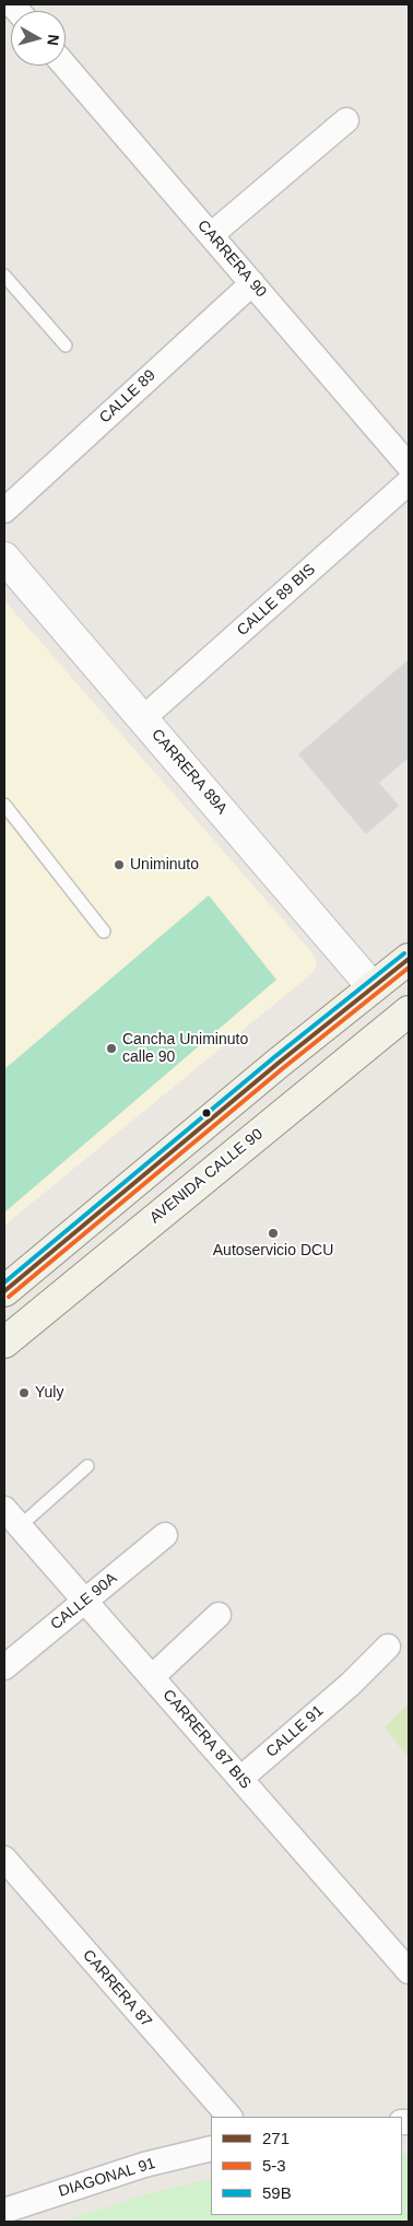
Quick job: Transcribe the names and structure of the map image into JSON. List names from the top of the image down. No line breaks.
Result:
{"streets":{"main road":["AVENIDA CALLE 90"],"street":["CARRERA 90","CALLE 89","CALLE 89 BIS","CARRERA 89A","CALLE 90A","CALLE 91","CARRERA 87 BIS","CARRERA 87","DIAGONAL 91"]},"crossings":[["CARRERA 90","CALLE 89"],["CALLE 89 BIS","CARRERA 89A"],["CALLE 90A","CARRERA 87 BIS"],["CALLE 91","CARRERA 87 BIS"]],"places":["Uniminuto","Cancha Uniminuto calle 90","Autoservicio DCU","Yuly"],"lines":["transit line 59B","transit line 271","transit line 5-3"],"legend":["271","5-3","59B"],"north":"right"}
